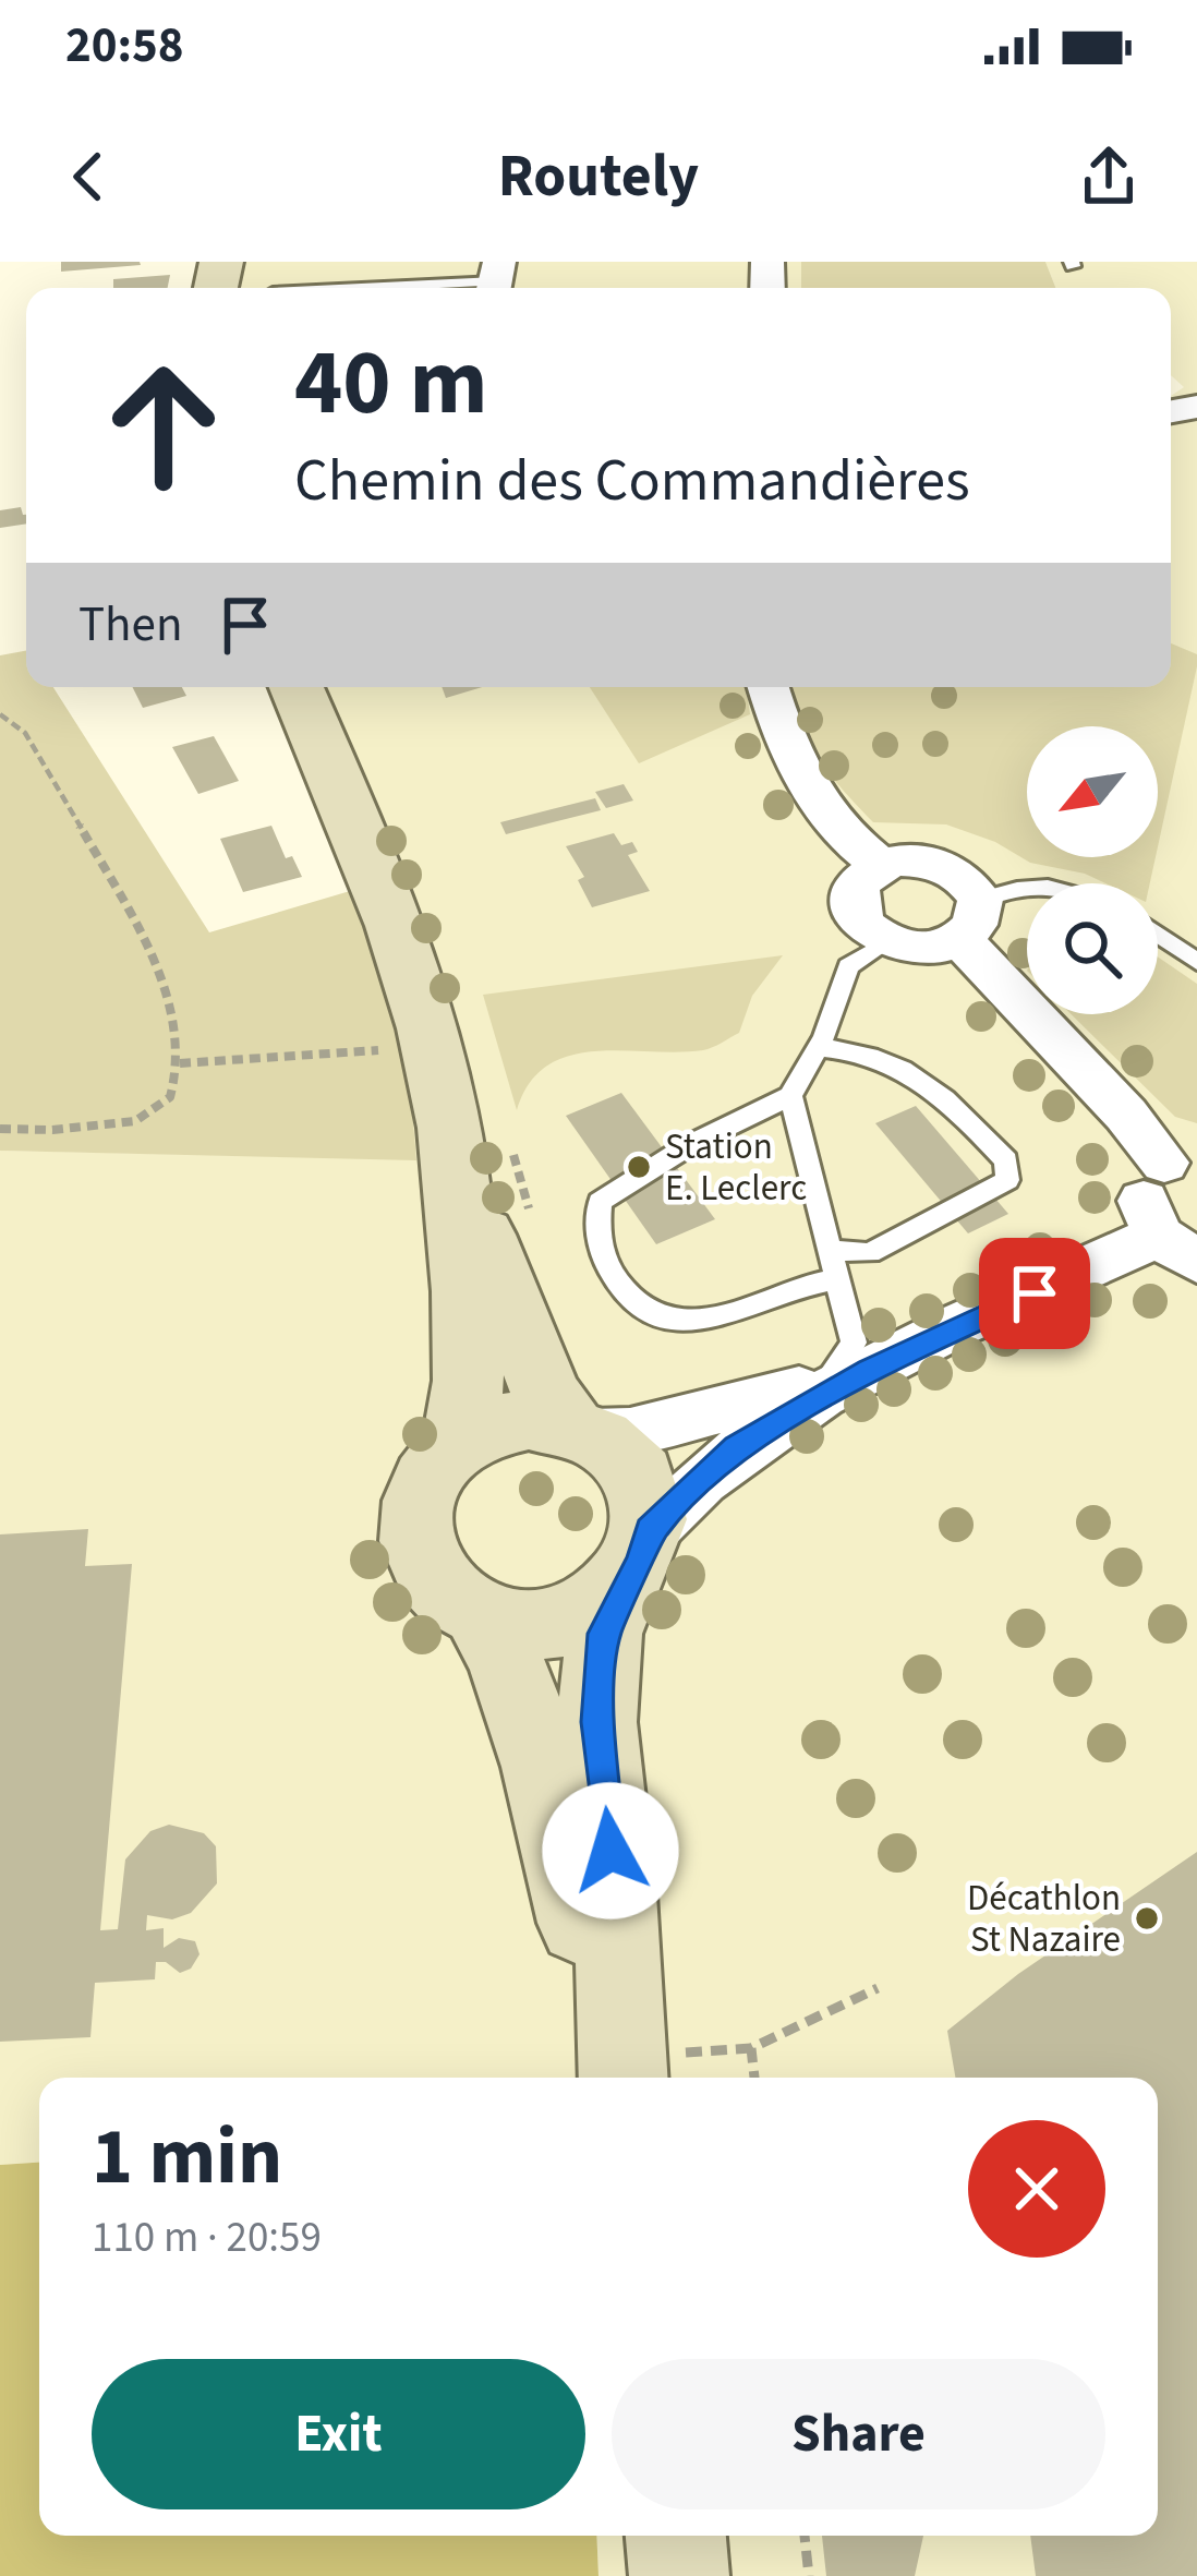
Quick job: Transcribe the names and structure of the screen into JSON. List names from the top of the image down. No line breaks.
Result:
{"places":["Station E. Leclerc","Décathlon St Nazaire"],"north":"bottom left","page":{"status":"20:58","header":"Routely","turn":["40 m","Chemin des Commandières"],"then":"Then","heading":["1 min","110 m · 20:59"],"buttons":["Exit","Share"]}}
